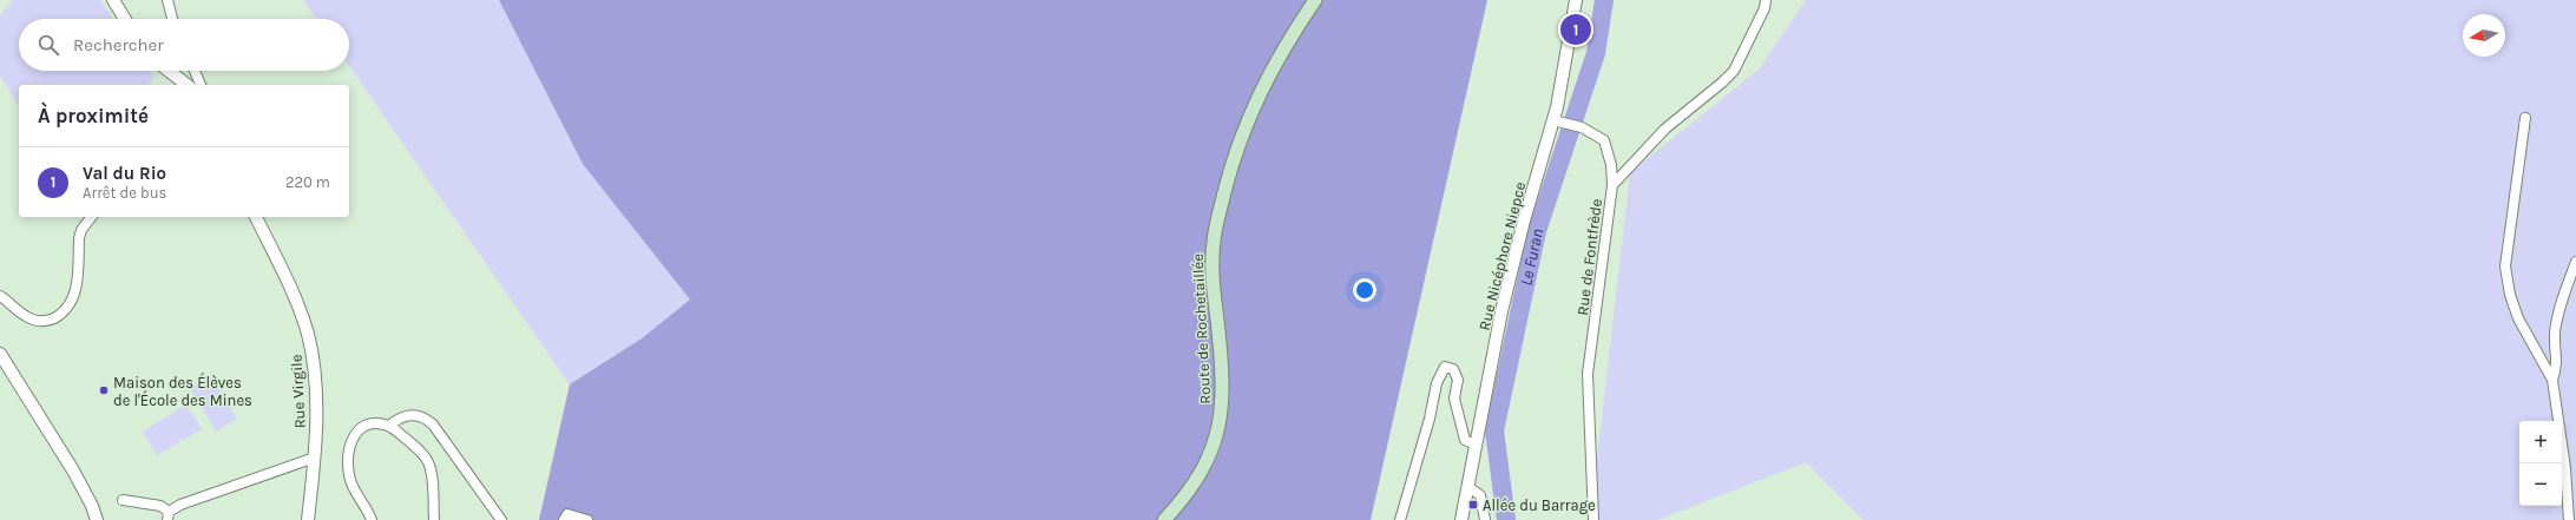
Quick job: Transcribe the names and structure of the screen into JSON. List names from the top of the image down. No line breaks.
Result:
{"streets":{"main road":["Route de Rochetaillée"],"street":["Rue Nicéphore Niepce","Rue de Fontfrède","Rue Virgile"]},"water":["Le Furan"],"places":{"other":["Maison des Élèves de l'École des Mines"],"transit":["Allée du Barrage"]},"north":"left","page":{"pins":"1","search":"Rechercher","heading":"À proximité","list":[{"mark":"1","name":"Val du Rio","note":"Arrêt de bus","value":"220 m"}],"map_buttons":["+","−"]}}
